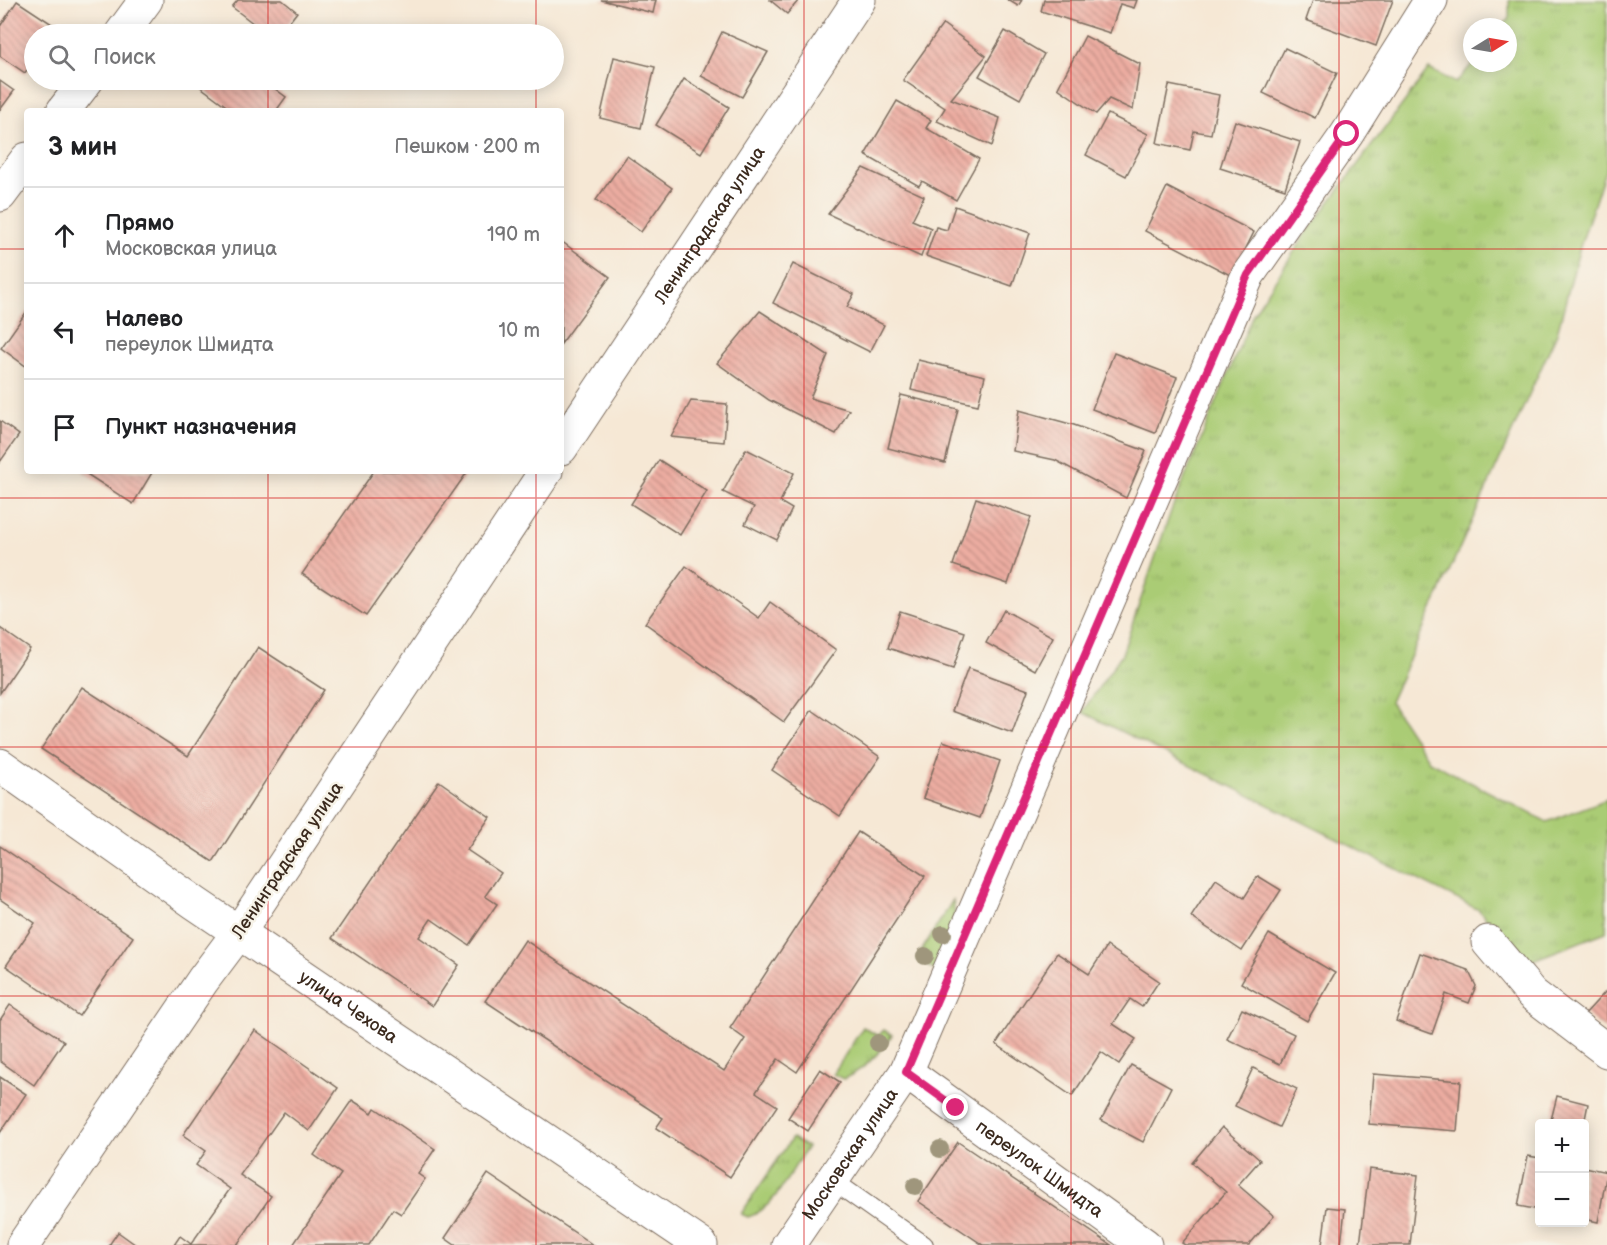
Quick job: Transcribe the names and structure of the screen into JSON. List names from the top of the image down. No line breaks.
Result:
{"streets":{"street":["Ленинградская улица","улица Чехова","Московская улица","переулок Шмидта"]},"crossings":[["Ленинградская улица","улица Чехова"],["Московская улица","переулок Шмидта"]],"north":"right","page":{"search":"Поиск","heading":["3 мин","Пешком · 200 m"],"list":[["Прямо","Московская улица","190 m"],["Налево","переулок Шмидта","10 m"],"Пункт назначения"],"map_buttons":["+","−"]}}
